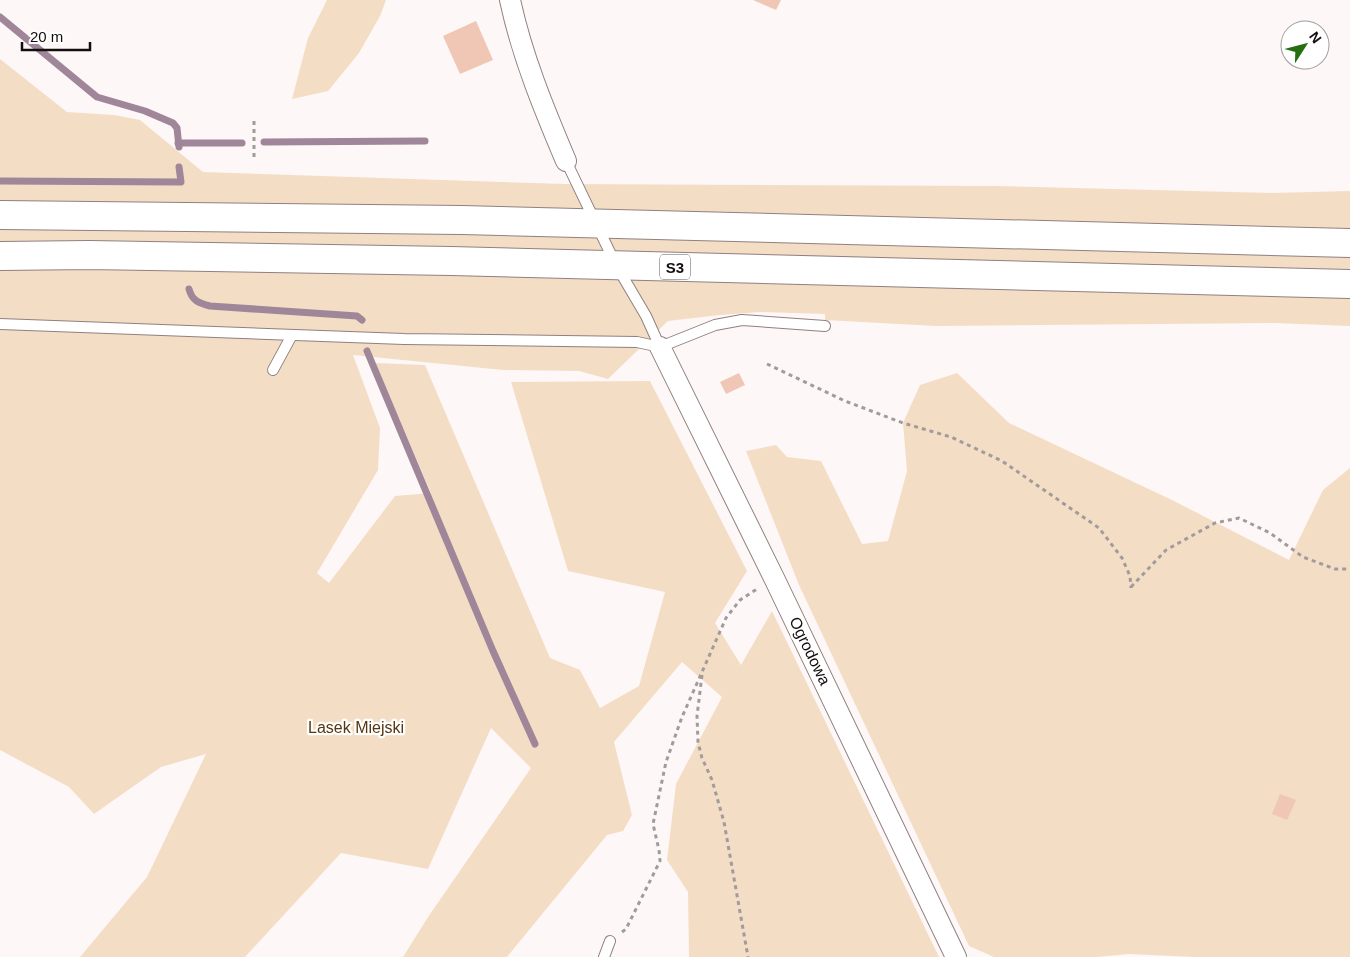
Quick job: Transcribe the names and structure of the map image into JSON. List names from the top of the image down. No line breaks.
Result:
{"streets":{"highway":["S3"],"street":["Ogrodowa"]},"parks":["Lasek Miejski"],"scale_bar":"20 m","north":"top right"}
